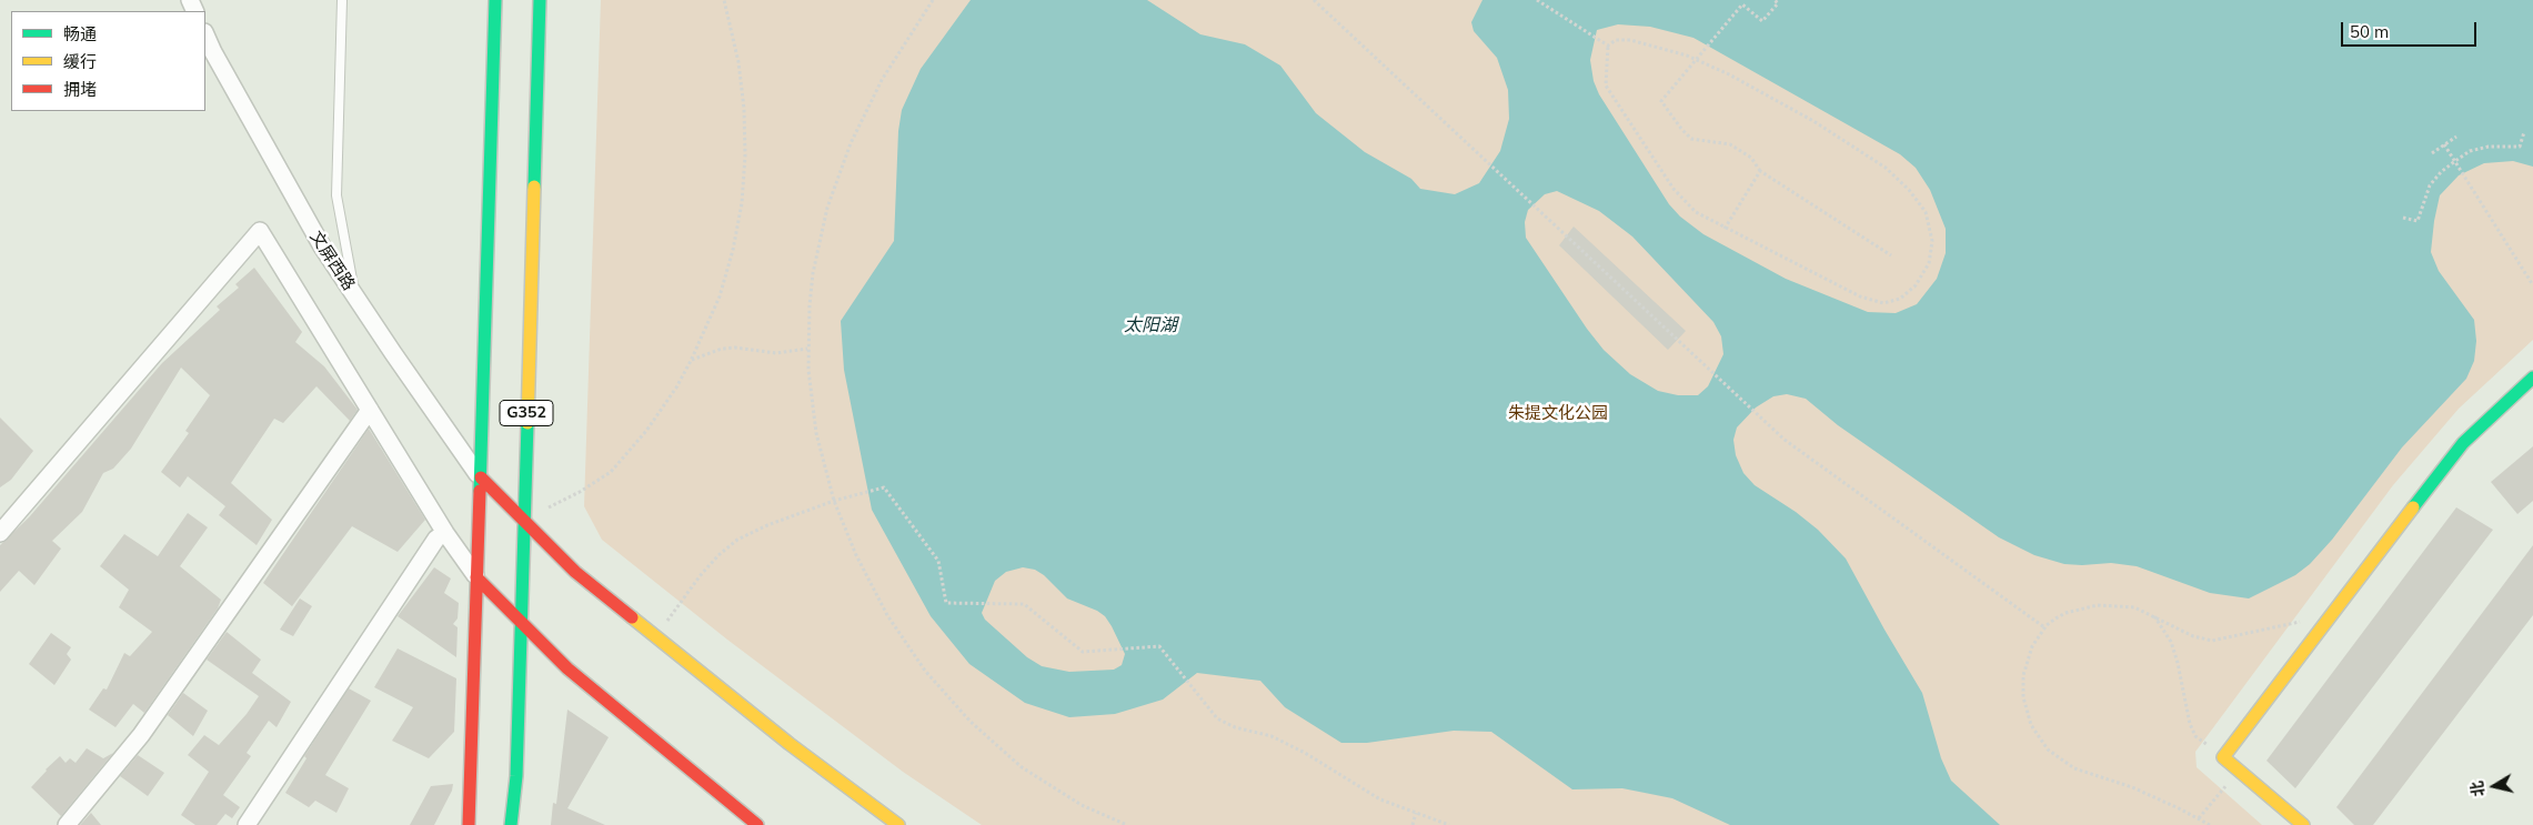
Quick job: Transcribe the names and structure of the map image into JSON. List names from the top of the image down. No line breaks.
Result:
{"streets":{"main road":["G352"],"street":["文屏西路"]},"crossings":[["文屏西路","G352"]],"water":["太阳湖"],"parks":["朱提文化公园"],"legend":["畅通","缓行","拥堵"],"scale_bar":"50 m","north":"left"}
